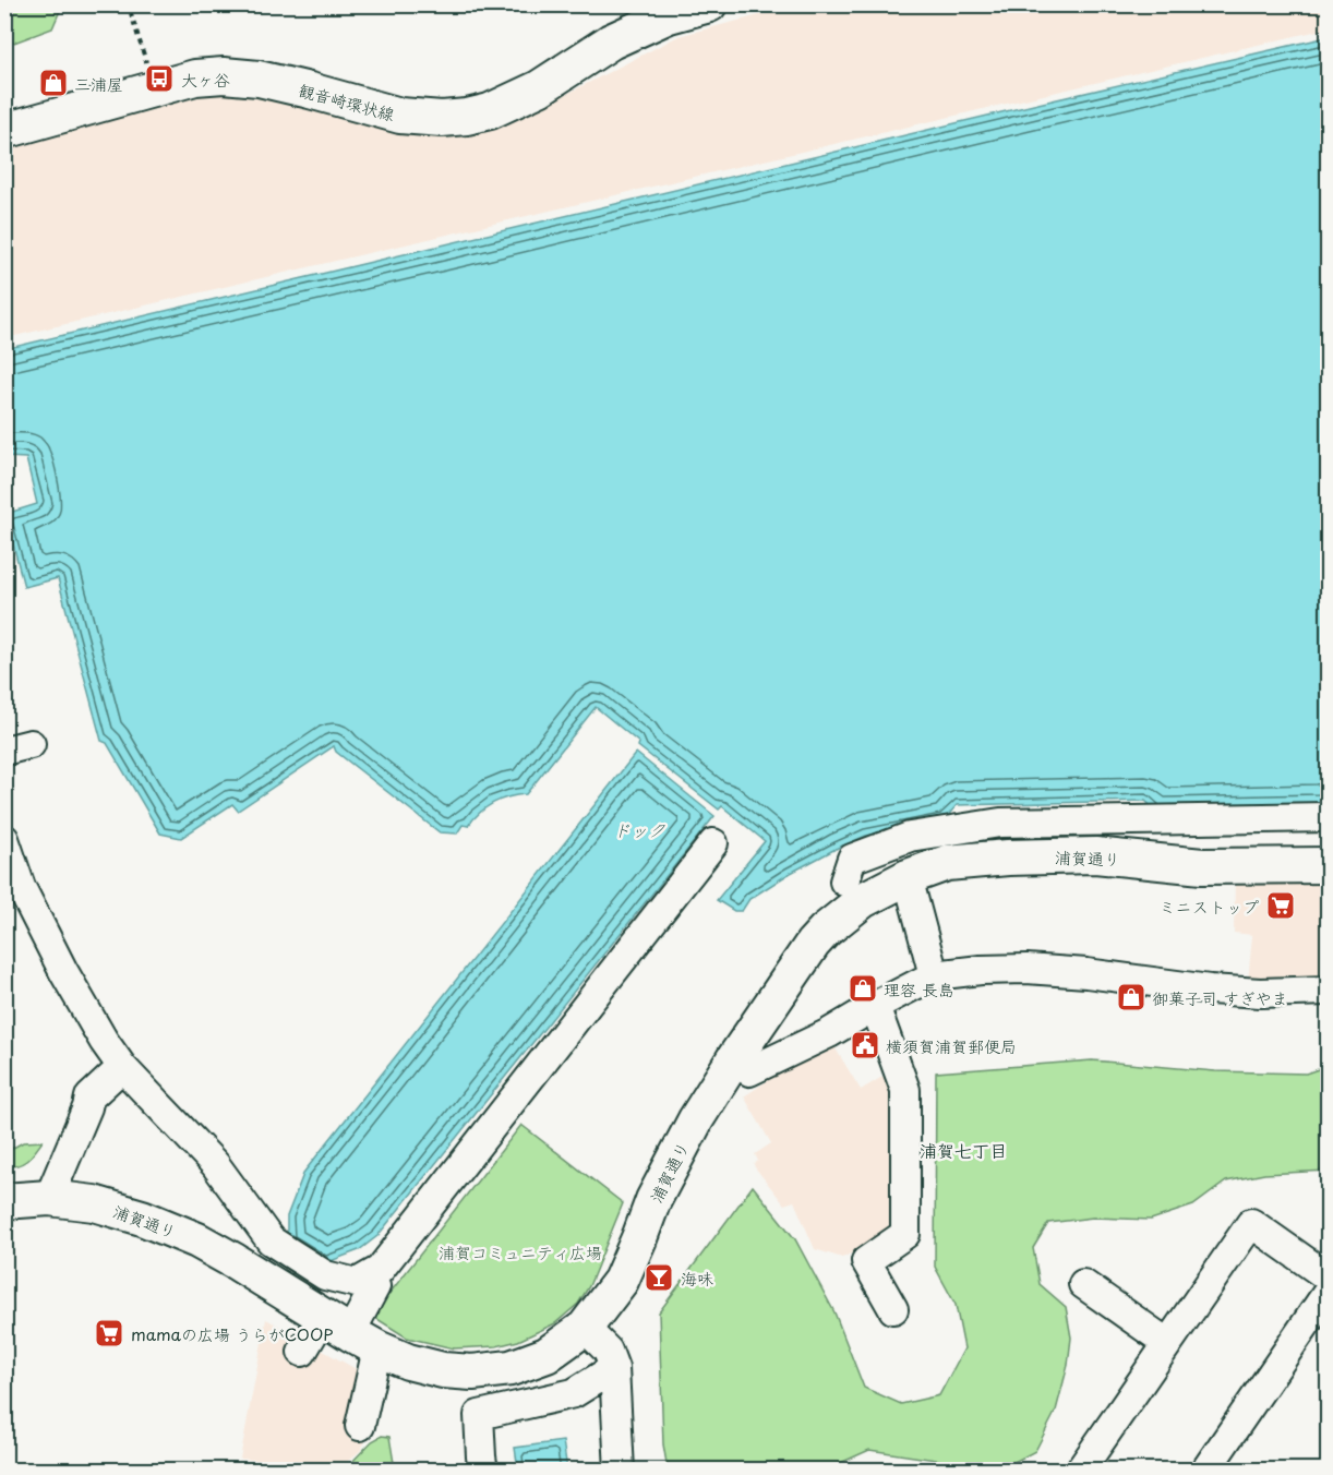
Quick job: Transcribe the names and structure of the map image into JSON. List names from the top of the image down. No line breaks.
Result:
{"streets":{"main road":["観音崎環状線","浦賀通り"]},"districts":["浦賀七丁目"],"water":["ドック"],"parks":["浦賀コミュニティ広場"],"places":{"bus stop":["大ヶ谷"],"shop":["三浦屋","理容 長島","御菓子司 すぎやま"],"supermarket":["ミニストップ","mamaの広場 うらがCOOP"],"public building":["横須賀浦賀郵便局"],"bar":["海味"]}}
